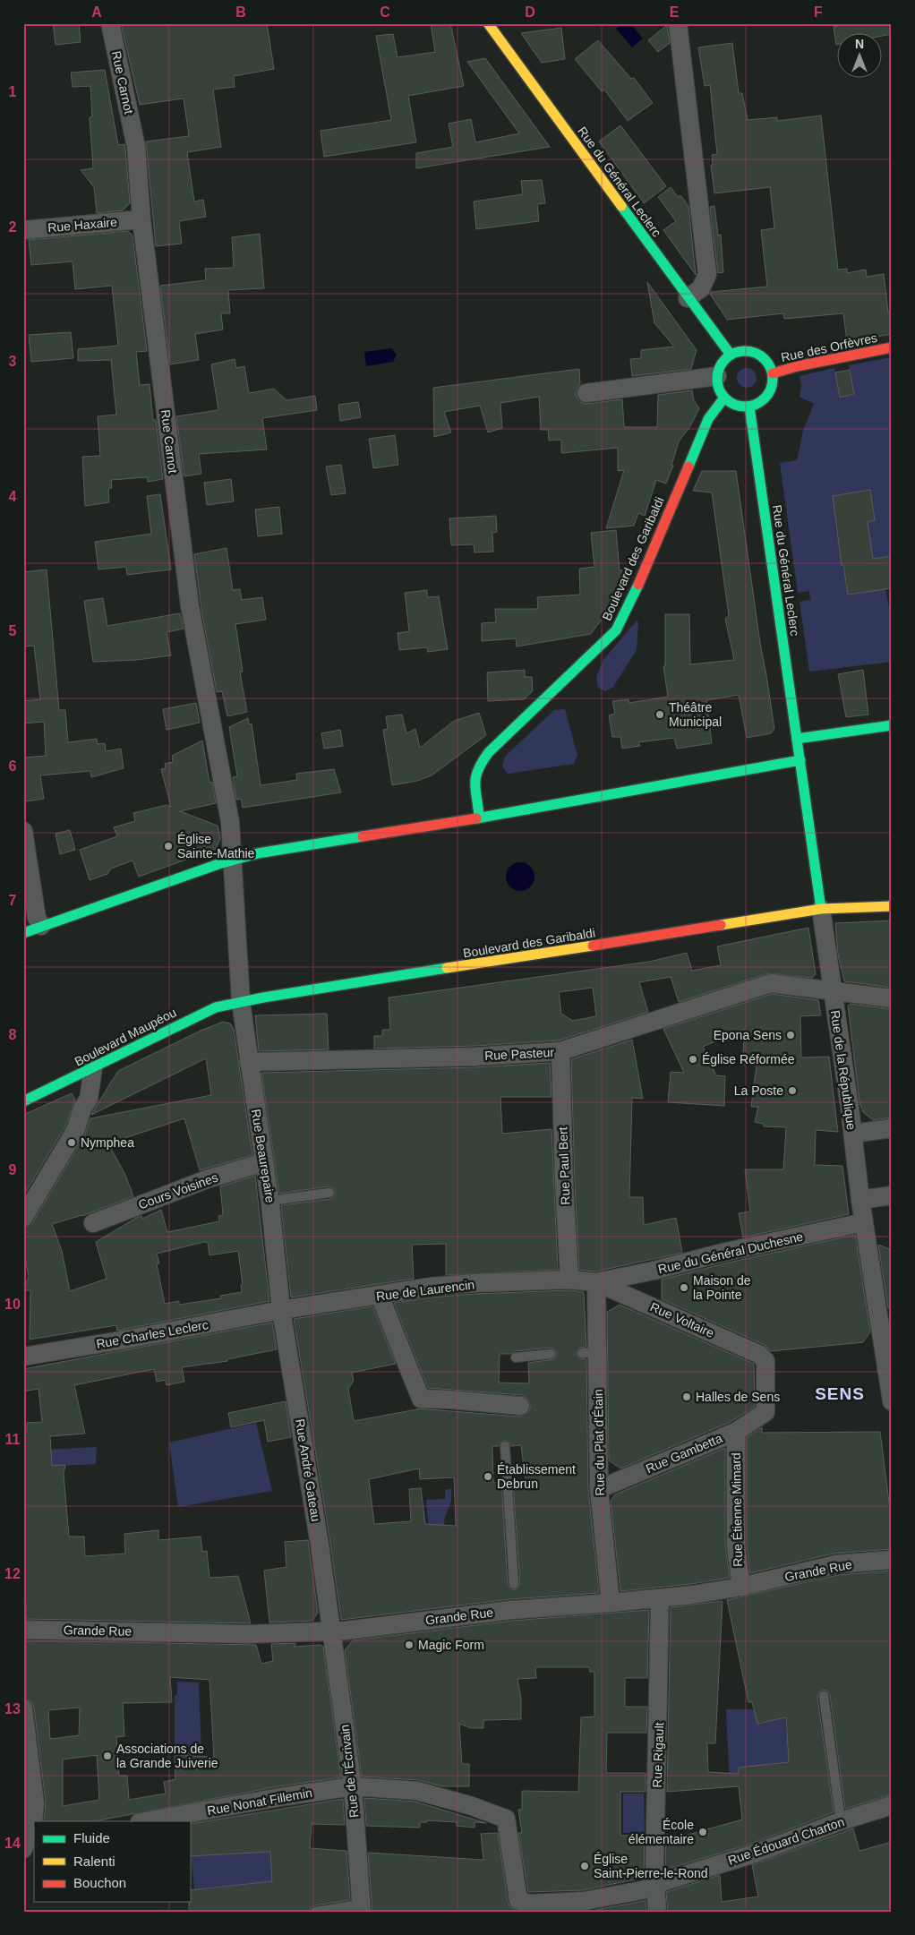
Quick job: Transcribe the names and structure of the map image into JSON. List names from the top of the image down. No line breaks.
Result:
{"streets":{"main road":["Rue du Général Leclerc","Rue des Orfèvres","Boulevard des Garibaldi","Boulevard Maupéou","Rue de la République"],"street":["Rue Carnot","Rue Haxaire","Rue Pasteur","Rue Beaurepaire","Rue Paul Bert","Cours Voisines","Rue du Général Duchesne","Rue de Laurencin","Rue Voltaire","Rue Charles Leclerc","Rue du Plat d'Étain","Rue Gambetta","Rue André Gateau","Rue Étienne Mimard","Grande Rue","Rue Rigault","Rue de l'Écrivain","Rue Nonat Fillemin","Rue Édouard Charton"]},"crossings":[["Rue Carnot","Rue Haxaire"],["Rue Carnot","Boulevard des Garibaldi"],["Rue Carnot","Boulevard Maupéou"],["Rue Carnot","Rue Beaurepaire"],["Rue du Général Leclerc","Rue des Orfèvres"],["Rue du Général Leclerc","Boulevard des Garibaldi"],["Rue du Général Leclerc","Rue de la République"],["Rue des Orfèvres","Boulevard des Garibaldi"],["Boulevard des Garibaldi","Boulevard Maupéou"],["Boulevard des Garibaldi","Rue de la République"],["Boulevard des Garibaldi","Rue Beaurepaire"],["Boulevard Maupéou","Rue Beaurepaire"],["Rue Pasteur","Rue de la République"],["Rue Pasteur","Rue Beaurepaire"],["Rue Pasteur","Rue Paul Bert"],["Rue de la République","Rue du Général Duchesne"],["Rue Beaurepaire","Cours Voisines"],["Rue Beaurepaire","Rue de Laurencin"],["Rue Beaurepaire","Rue Charles Leclerc"],["Rue Beaurepaire","Rue André Gateau"],["Rue Paul Bert","Rue de Laurencin"],["Rue du Général Duchesne","Rue de Laurencin"],["Rue du Général Duchesne","Rue Voltaire"],["Rue du Général Duchesne","Rue du Plat d'Étain"],["Rue de Laurencin","Rue Voltaire"],["Rue de Laurencin","Rue Charles Leclerc"],["Rue de Laurencin","Rue du Plat d'Étain"],["Rue de Laurencin","Rue André Gateau"],["Rue Voltaire","Rue du Plat d'Étain"],["Rue Voltaire","Rue Gambetta"],["Rue Charles Leclerc","Rue André Gateau"],["Rue du Plat d'Étain","Rue Gambetta"],["Rue du Plat d'Étain","Grande Rue"],["Rue Gambetta","Rue Étienne Mimard"],["Rue André Gateau","Grande Rue"],["Rue André Gateau","Rue de l'Écrivain"],["Rue Étienne Mimard","Grande Rue"],["Grande Rue","Rue Rigault"],["Grande Rue","Rue de l'Écrivain"],["Rue Rigault","Rue Nonat Fillemin"],["Rue Rigault","Rue Édouard Charton"],["Rue de l'Écrivain","Rue Nonat Fillemin"],["Rue Nonat Fillemin","Rue Édouard Charton"]],"districts":["SENS"],"places":["Théâtre Municipal","Église Sainte-Mathie","Epona Sens","Église Réformée","La Poste","Nymphea","Maison de la Pointe","Halles de Sens","Établissement Debrun","Magic Form","Associations de la Grande Juiverie","École élémentaire","Église Saint-Pierre-le-Rond"],"legend":["Fluide","Ralenti","Bouchon"],"north":"top","grid":{"columns":["A","B","C","D","E","F"],"rows":["1","2","3","4","5","6","7","8","9","10","11","12","13","14"]}}
